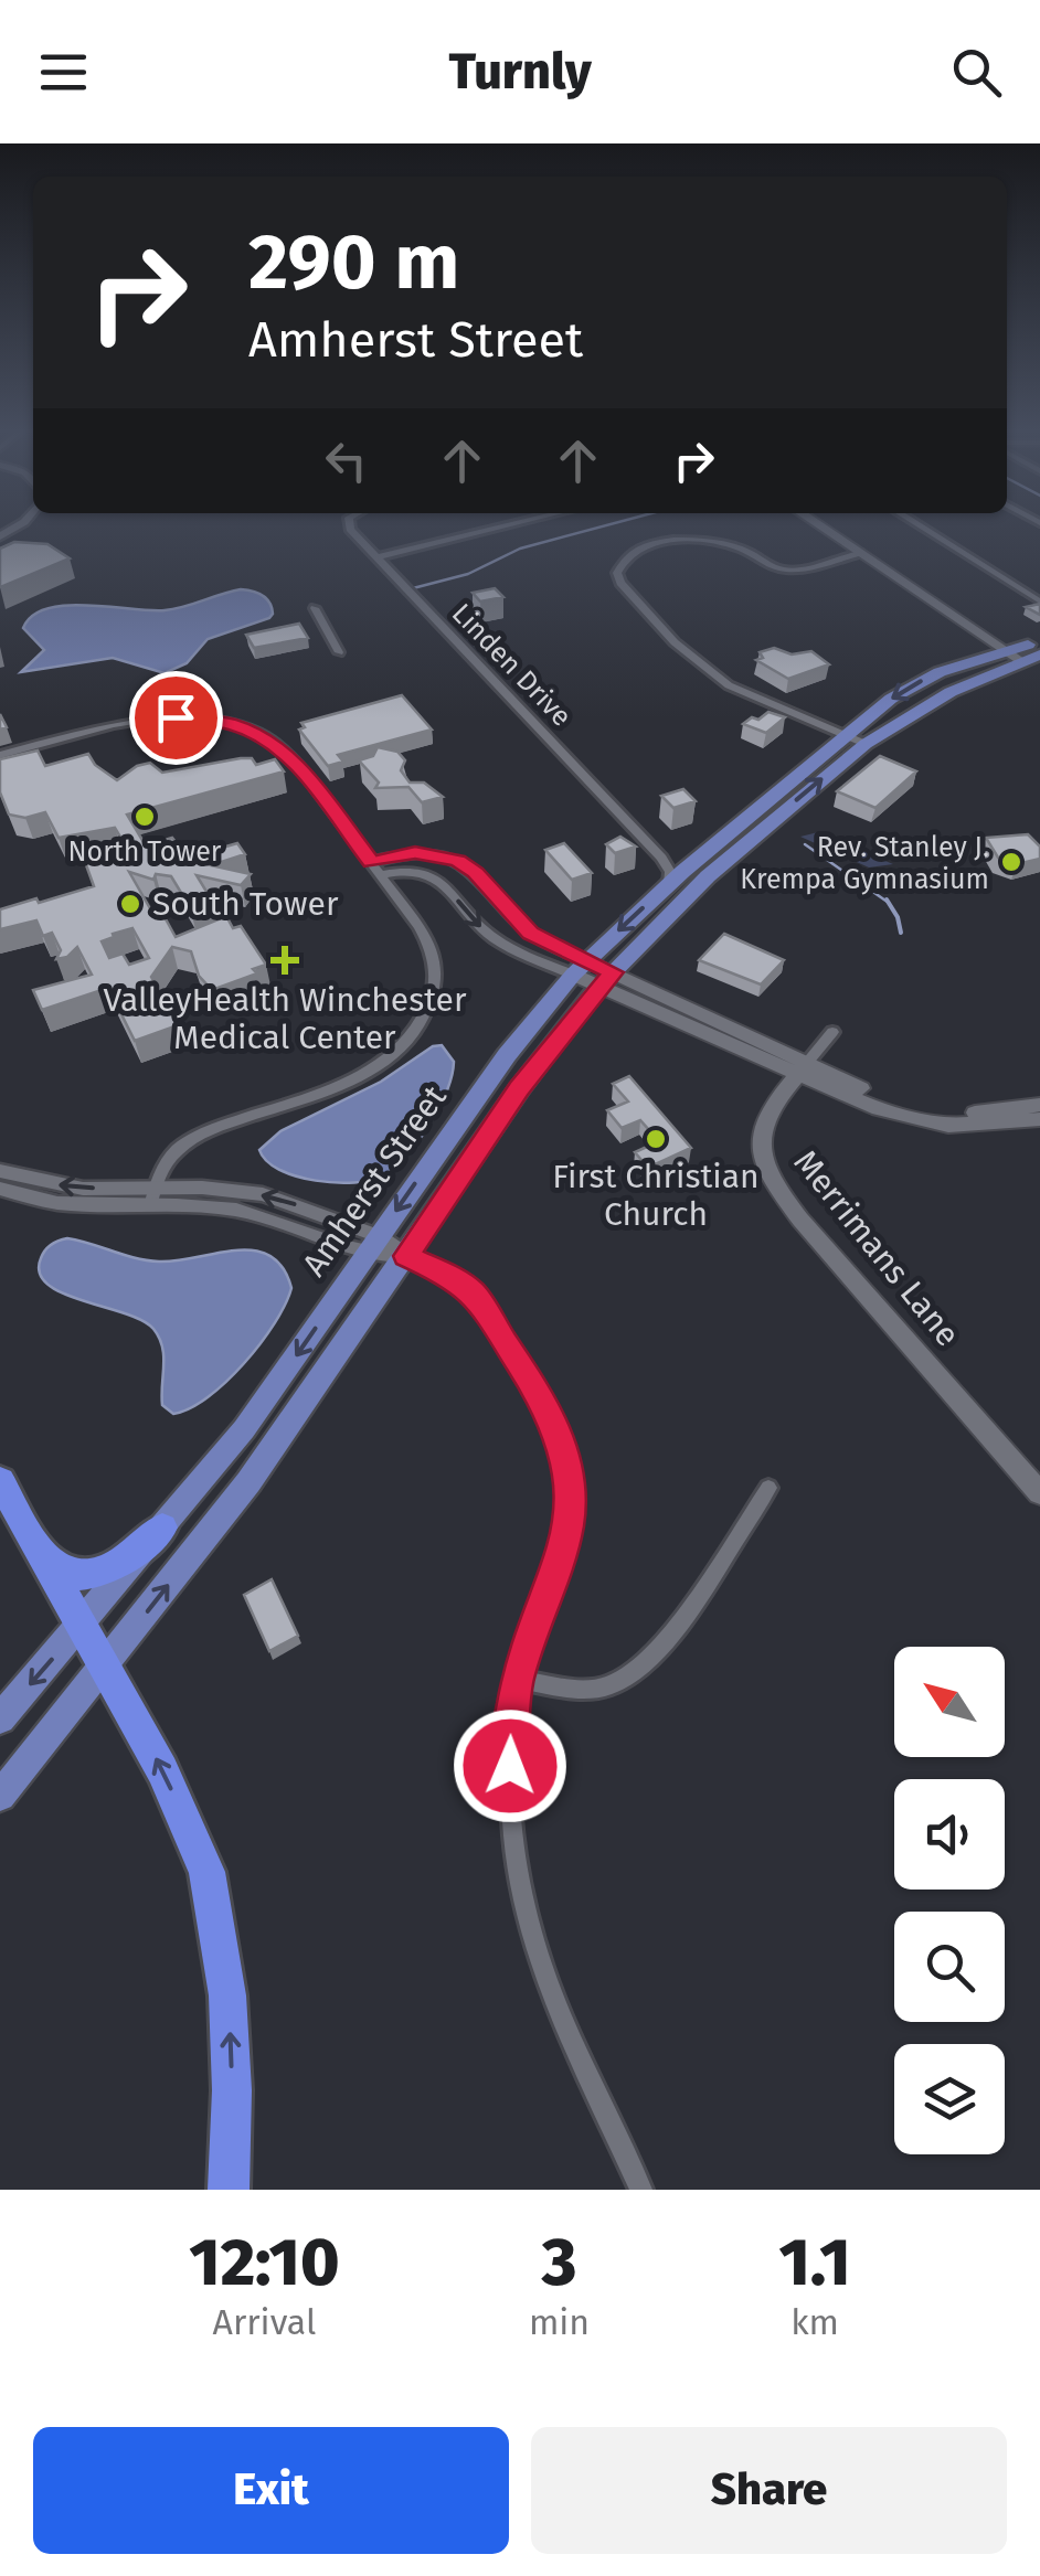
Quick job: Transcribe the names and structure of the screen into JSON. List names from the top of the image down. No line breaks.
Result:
{"streets":{"main road":["Amherst Street","Merrimans Lane"],"street":["Linden Drive"]},"crossings":[["Linden Drive","Amherst Street"]],"places":{"other":["North Tower","Rev. Stanley J. Krempa Gymnasium","South Tower","First Christian Church"],"health":["ValleyHealth Winchester Medical Center"]},"north":"top left","page":{"header":"Turnly","turn":["290 m","Amherst Street"],"eta":["12:10","Arrival","3","min","1.1","km"],"buttons":["Exit","Share"]}}
